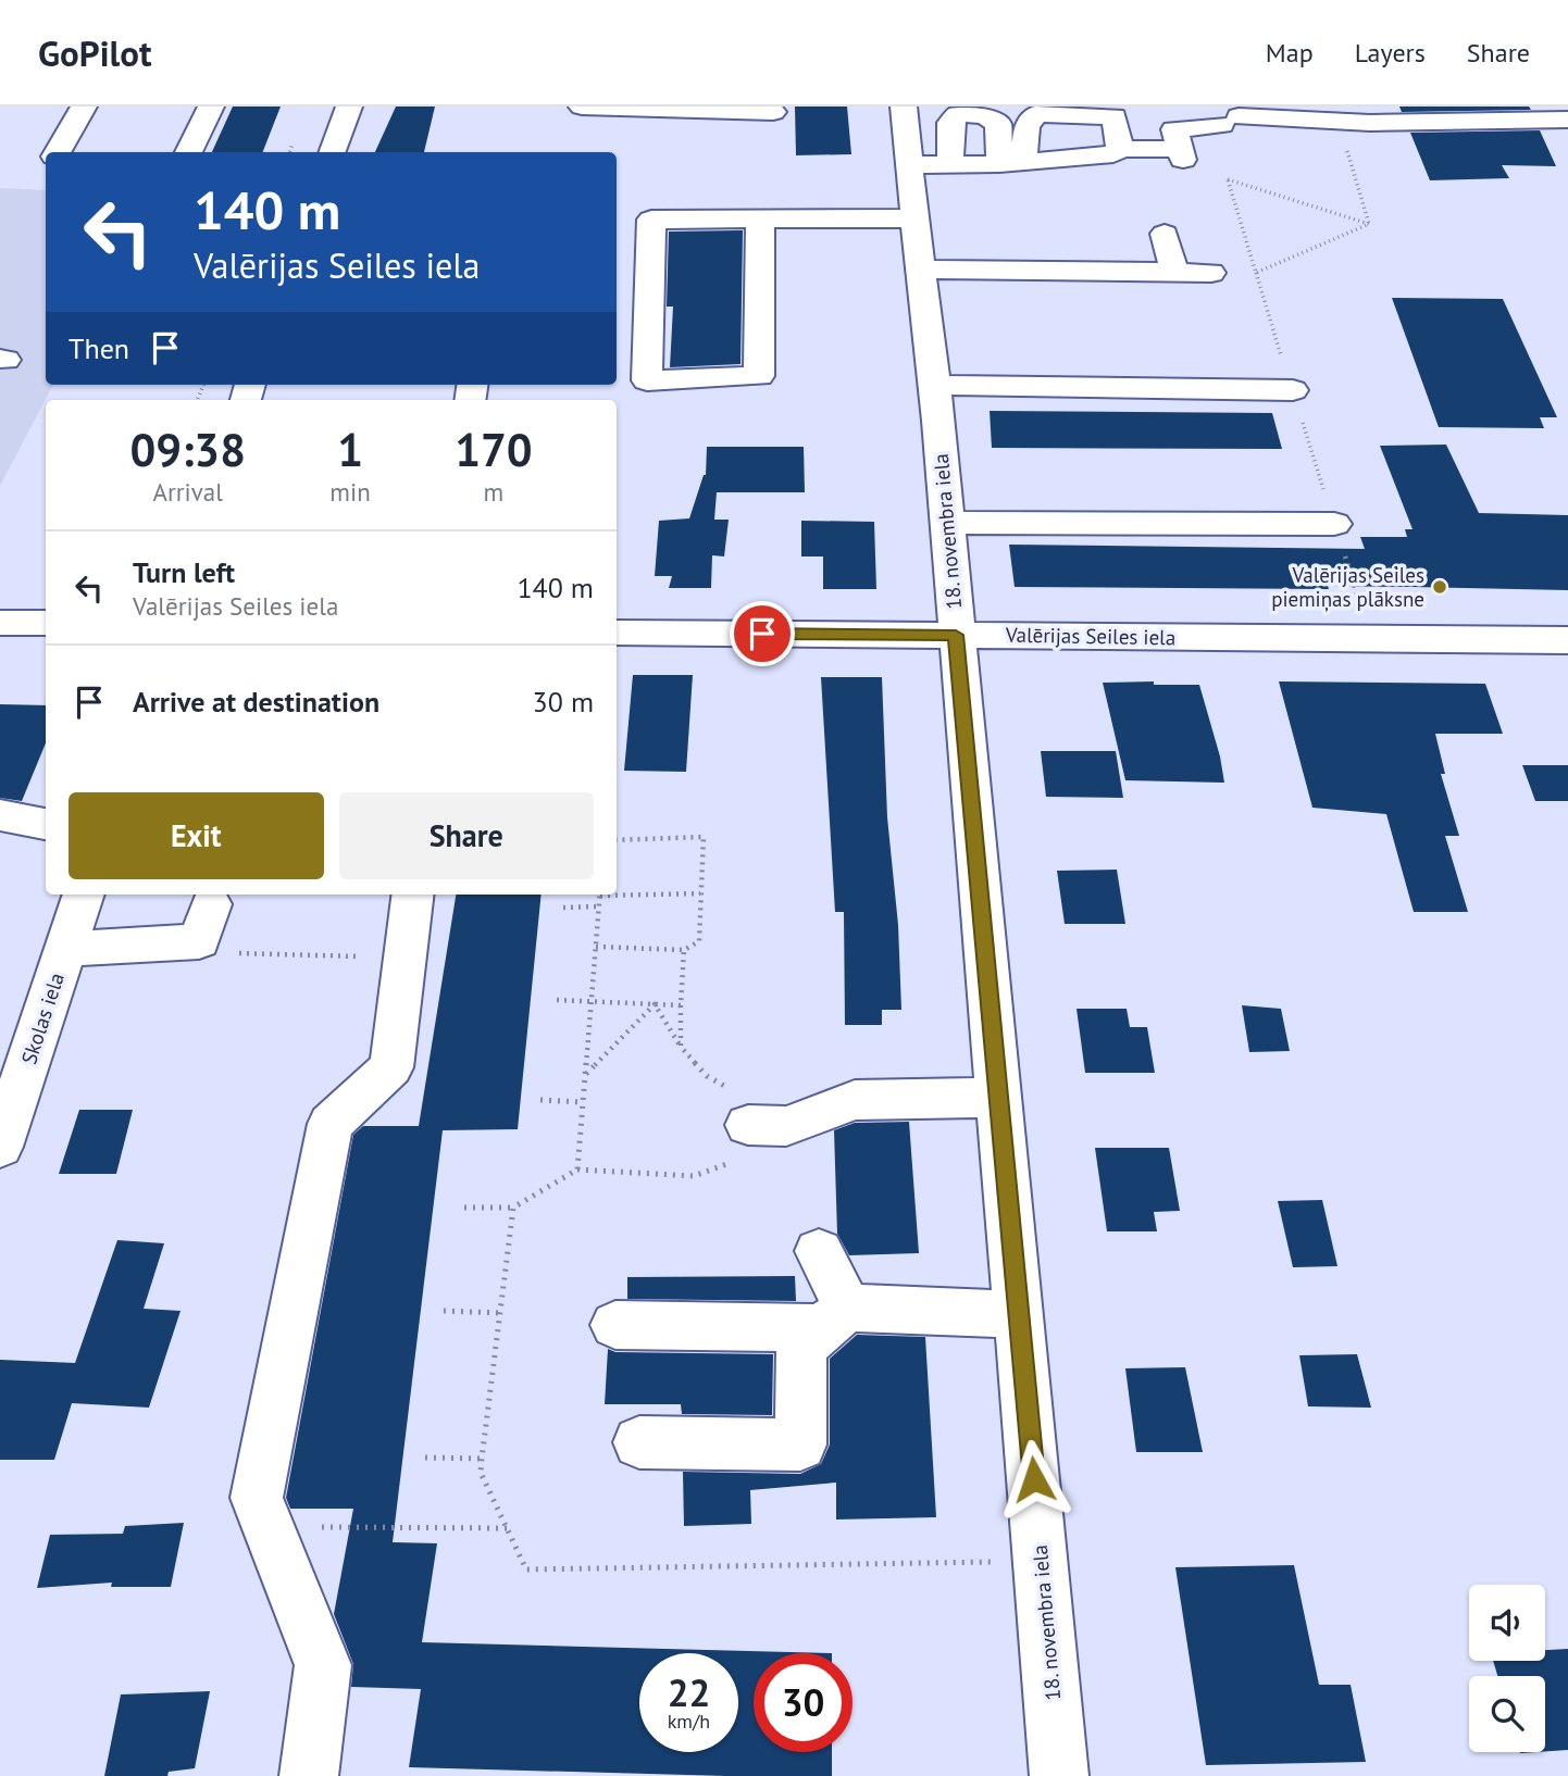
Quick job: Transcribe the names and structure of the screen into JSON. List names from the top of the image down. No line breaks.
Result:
{"streets":{"street":["18. novembra iela","Valērijas Seiles iela","Skolas iela"]},"crossings":[["18. novembra iela","Valērijas Seiles iela"]],"places":["Valērijas Seiles piemiņas plāksne"],"page":{"header":"GoPilot","nav":["Map","Layers","Share"],"turn":["140 m","Valērijas Seiles iela"],"then":"Then","eta":["09:38","Arrival","1","min","170","m"],"list":[{"name":"Turn left","note":"Valērijas Seiles iela","value":"140 m"},{"name":"Arrive at destination","value":"30 m"}],"buttons":["Exit","Share"],"speed":"22 km/h","limit":"30"}}
